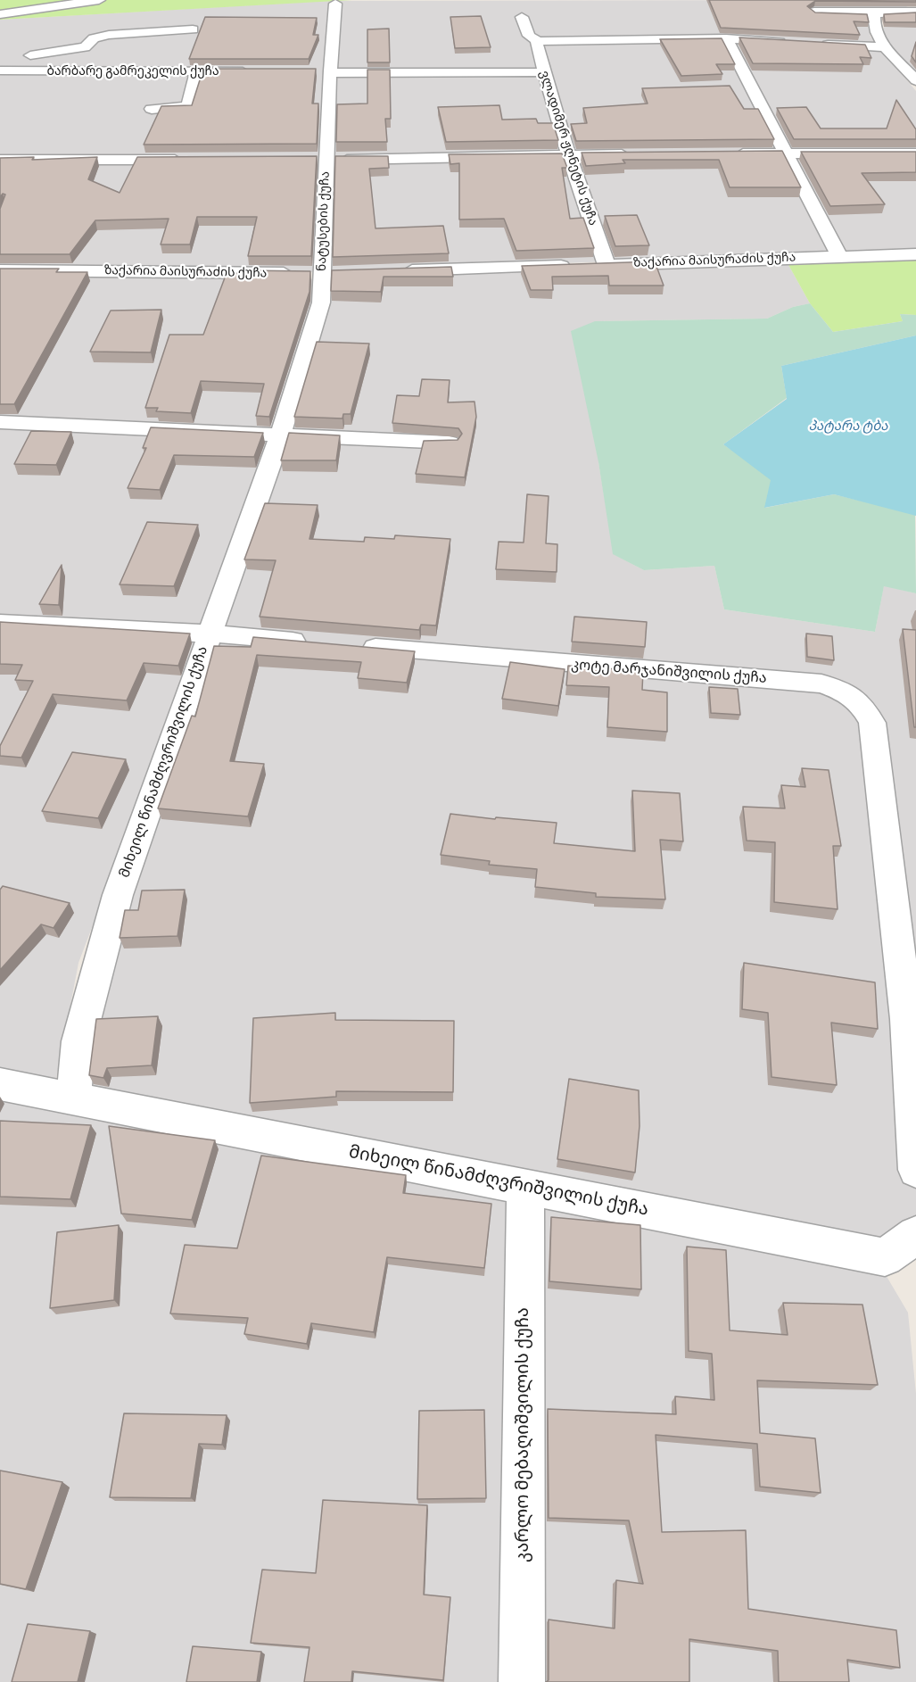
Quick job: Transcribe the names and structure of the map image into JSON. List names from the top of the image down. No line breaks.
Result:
{"streets":{"street":["ბარბარე გამრეკელის ქუჩა","ვლადიმერ ჟღნეტის ქუჩა","ნატუსების ქუჩა","ზაქარია მაისურაძის ქუჩა","კოტე მარჯანიშვილის ქუჩა","მიხეილ წინამძღვრიშვილის ქუჩა","კარლო მებაღიშვილის ქუჩა"]},"crossings":[["ვლადიმერ ჟღნეტის ქუჩა","ზაქარია მაისურაძის ქუჩა"],["ნატუსების ქუჩა","ზაქარია მაისურაძის ქუჩა"],["ნატუსების ქუჩა","მიხეილ წინამძღვრიშვილის ქუჩა"],["მიხეილ წინამძღვრიშვილის ქუჩა","კარლო მებაღიშვილის ქუჩა"]],"water":["პატარა ტბა"]}
